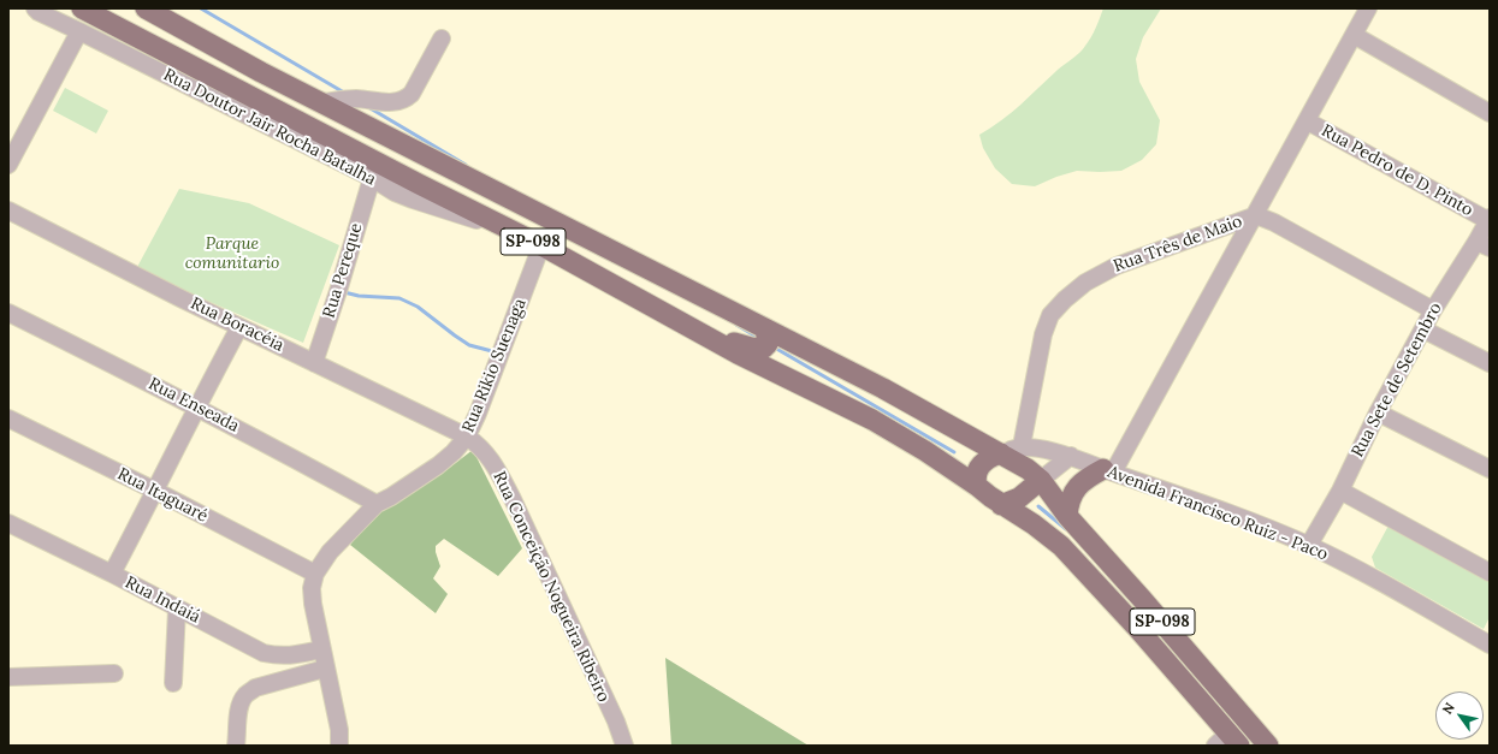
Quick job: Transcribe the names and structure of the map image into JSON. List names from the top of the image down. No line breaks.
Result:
{"streets":{"main road":["SP-098"],"street":["Rua Doutor Jair Rocha Batalha","Rua Pedro de D. Pinto","Rua Três de Maio","Rua Pereque","Rua Boracéia","Rua Rikio Suenaga","Rua Sete de Setembro","Rua Enseada","Rua Itaguaré","Avenida Francisco Ruiz - Paco","Rua Conceição Nogueira Ribeiro","Rua Indaiá"]},"crossings":[["Rua Doutor Jair Rocha Batalha","SP-098"],["Rua Doutor Jair Rocha Batalha","Rua Pereque"],["Rua Pedro de D. Pinto","Rua Sete de Setembro"],["SP-098","Rua Rikio Suenaga"],["Rua Três de Maio","Rua Sete de Setembro"],["Rua Três de Maio","Avenida Francisco Ruiz - Paco"],["Rua Pereque","Rua Boracéia"],["Rua Boracéia","Rua Rikio Suenaga"],["Rua Boracéia","Rua Conceição Nogueira Ribeiro"],["Rua Rikio Suenaga","Rua Enseada"],["Rua Rikio Suenaga","Rua Itaguaré"],["Rua Rikio Suenaga","Rua Conceição Nogueira Ribeiro"],["Rua Rikio Suenaga","Rua Indaiá"],["Rua Sete de Setembro","Avenida Francisco Ruiz - Paco"]],"parks":["Parque comunitario"],"north":"top left"}
